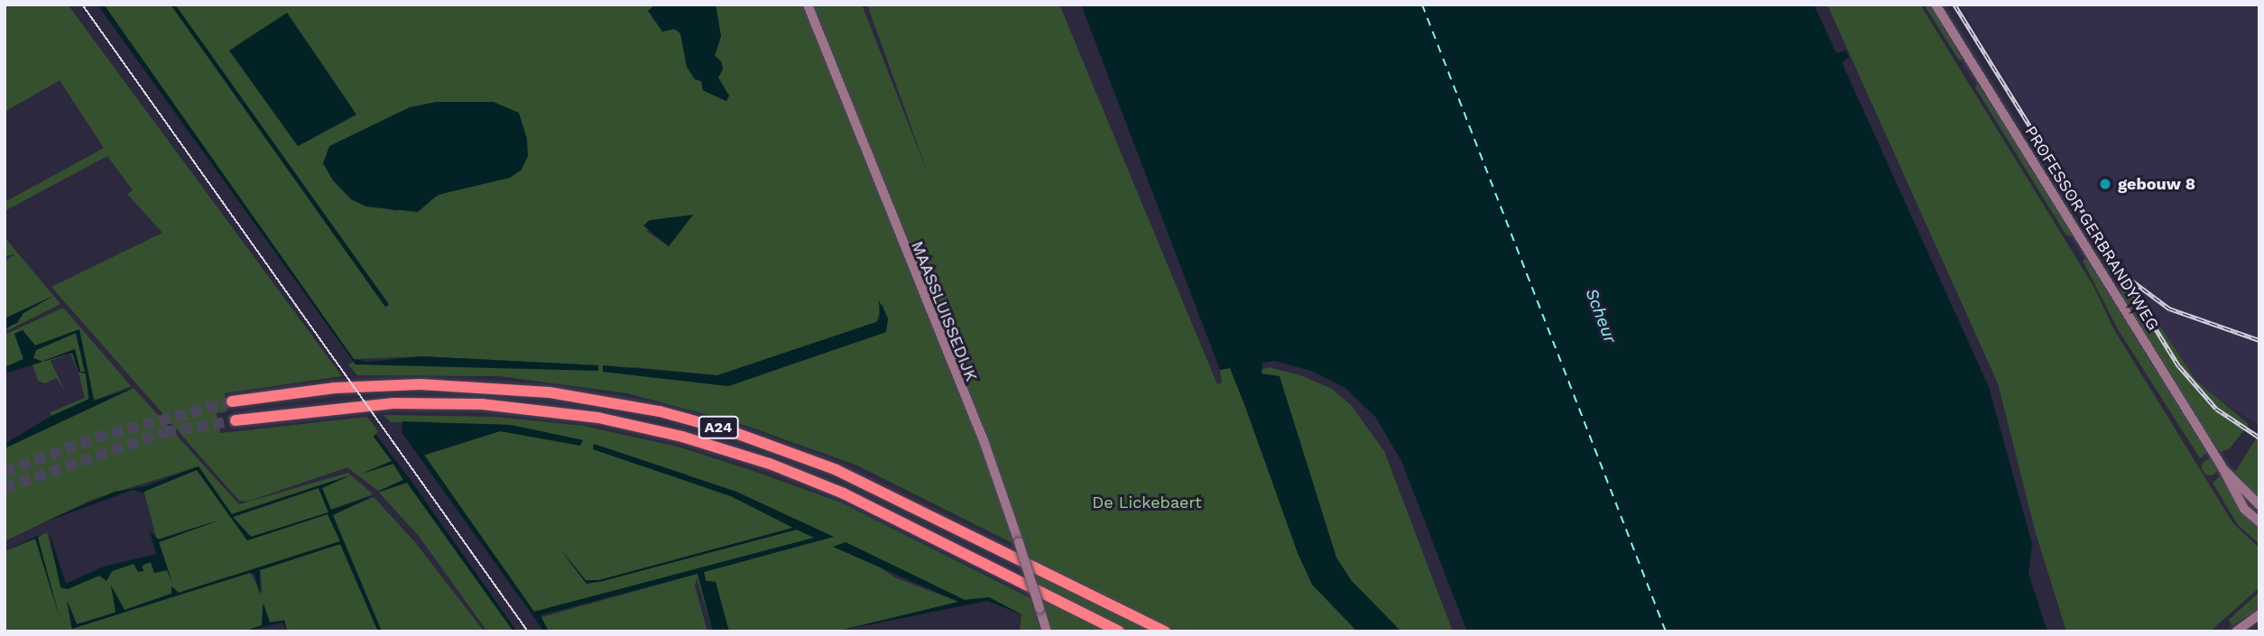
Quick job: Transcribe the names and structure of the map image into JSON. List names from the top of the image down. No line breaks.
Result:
{"streets":{"highway":["A24"],"street":["PROFESSOR GERBRANDYWEG","MAASSLUISSEDIJK"]},"water":["Scheur"],"parks":["De Lickebaert"],"places":["gebouw 8"]}
